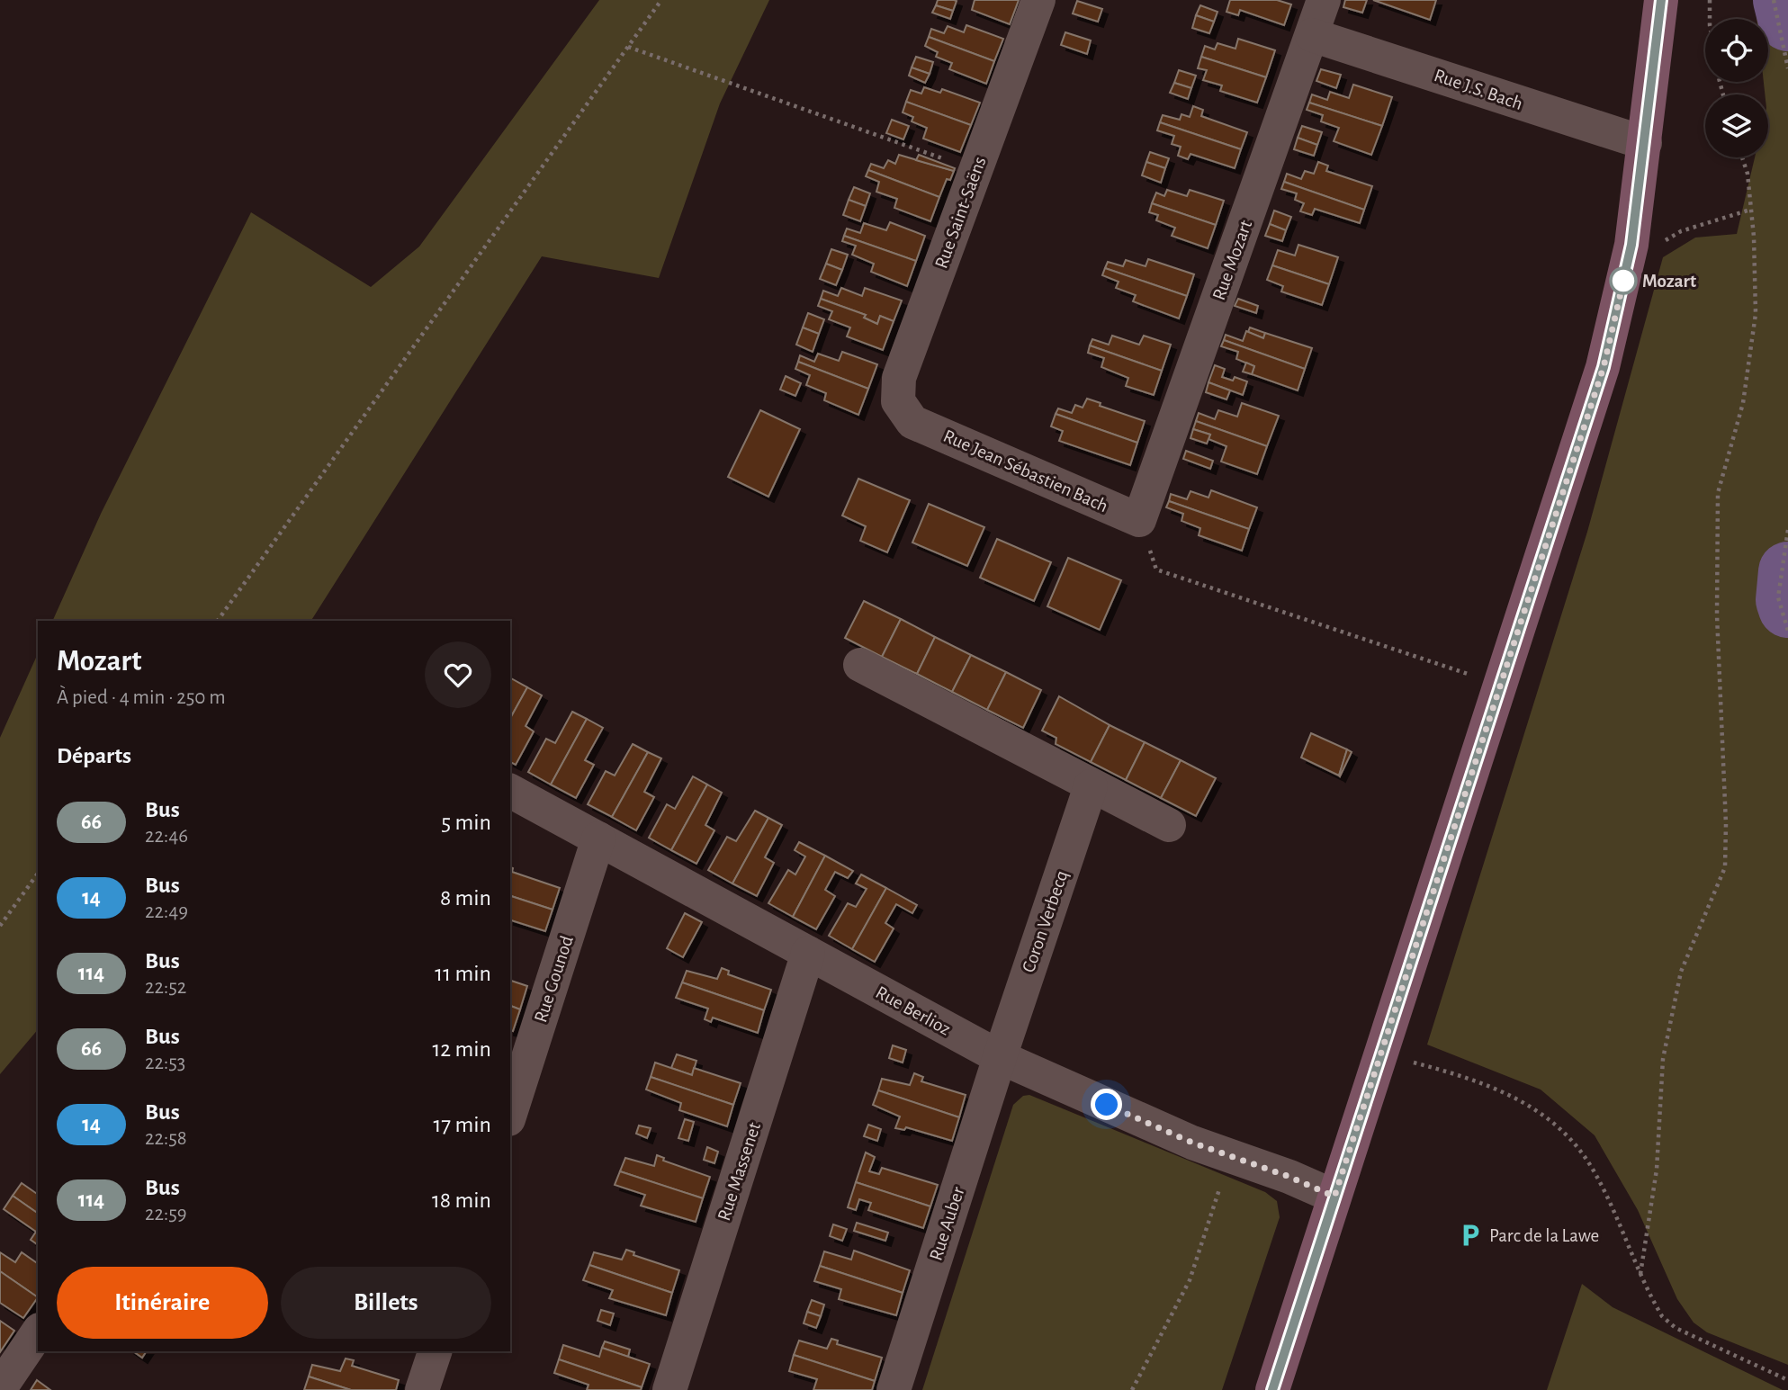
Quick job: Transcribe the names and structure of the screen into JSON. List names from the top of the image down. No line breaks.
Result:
{"streets":{"street":["Rue J.S. Bach","Rue Saint-Saëns","Rue Mozart","Rue Jean Sébastien Bach","Coron Verbecq","Rue Gounod","Rue Berlioz","Rue Massenet","Rue Auber"]},"crossings":[["Rue J.S. Bach","Rue Mozart"],["Rue Saint-Saëns","Rue Jean Sébastien Bach"],["Rue Mozart","Rue Jean Sébastien Bach"],["Coron Verbecq","Rue Berlioz"],["Coron Verbecq","Rue Auber"],["Rue Gounod","Rue Berlioz"],["Rue Berlioz","Rue Massenet"],["Rue Berlioz","Rue Auber"]],"places":{"other":["Mozart"],"parking":["Parc de la Lawe"]},"lines":["bus line 66"],"page":{"heading":[["Mozart","À pied · 4 min · 250 m"],"Départs"],"list":[{"mark":"66","name":"Bus","note":"22:46","value":"5 min"},{"mark":"14","name":"Bus","note":"22:49","value":"8 min"},{"mark":"114","name":"Bus","note":"22:52","value":"11 min"},{"mark":"66","name":"Bus","note":"22:53","value":"12 min"},{"mark":"14","name":"Bus","note":"22:58","value":"17 min"},{"mark":"114","name":"Bus","note":"22:59","value":"18 min"}],"buttons":["Itinéraire","Billets"]}}
